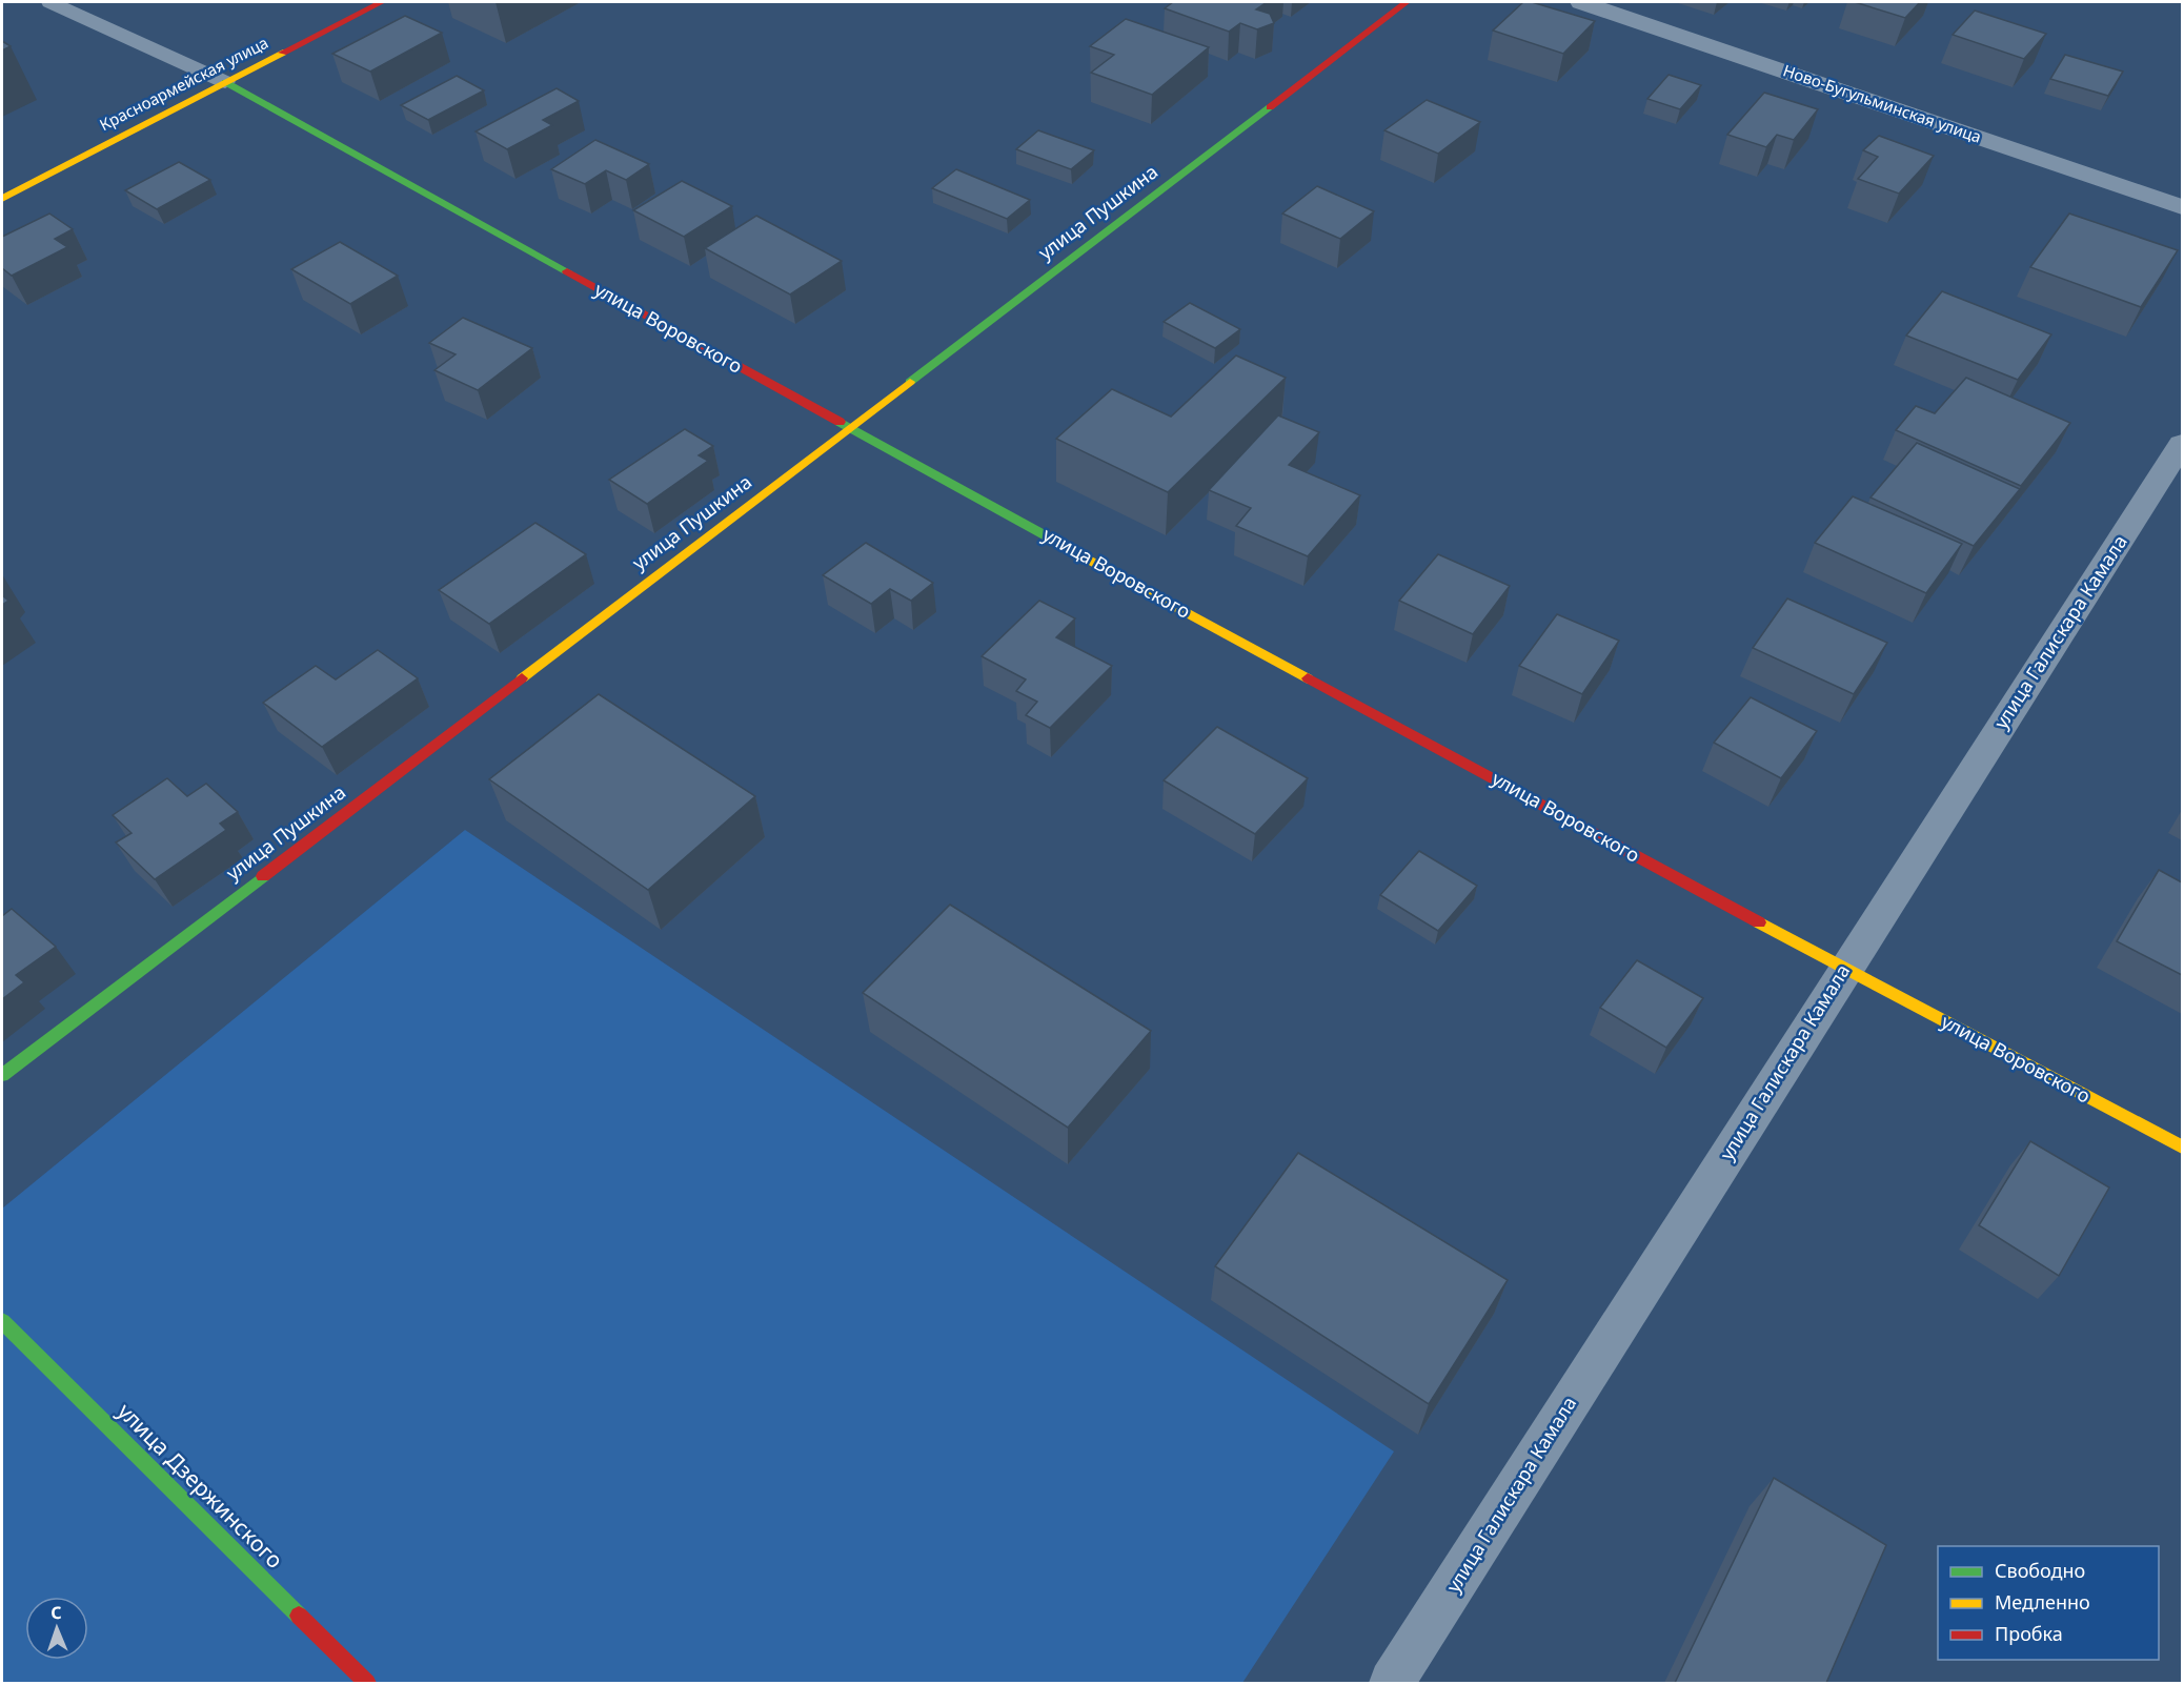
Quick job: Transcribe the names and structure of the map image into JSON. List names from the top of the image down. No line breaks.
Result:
{"streets":{"street":["Красноармейская улица","Ново-Бугульминская улица","улица Пушкина","улица Воровского","улица Галискара Камала","улица Дзержинского"]},"crossings":[["Красноармейская улица","улица Воровского"],["улица Пушкина","улица Воровского"],["улица Воровского","улица Галискара Камала"]],"legend":["Свободно","Медленно","Пробка"],"north":"top"}
